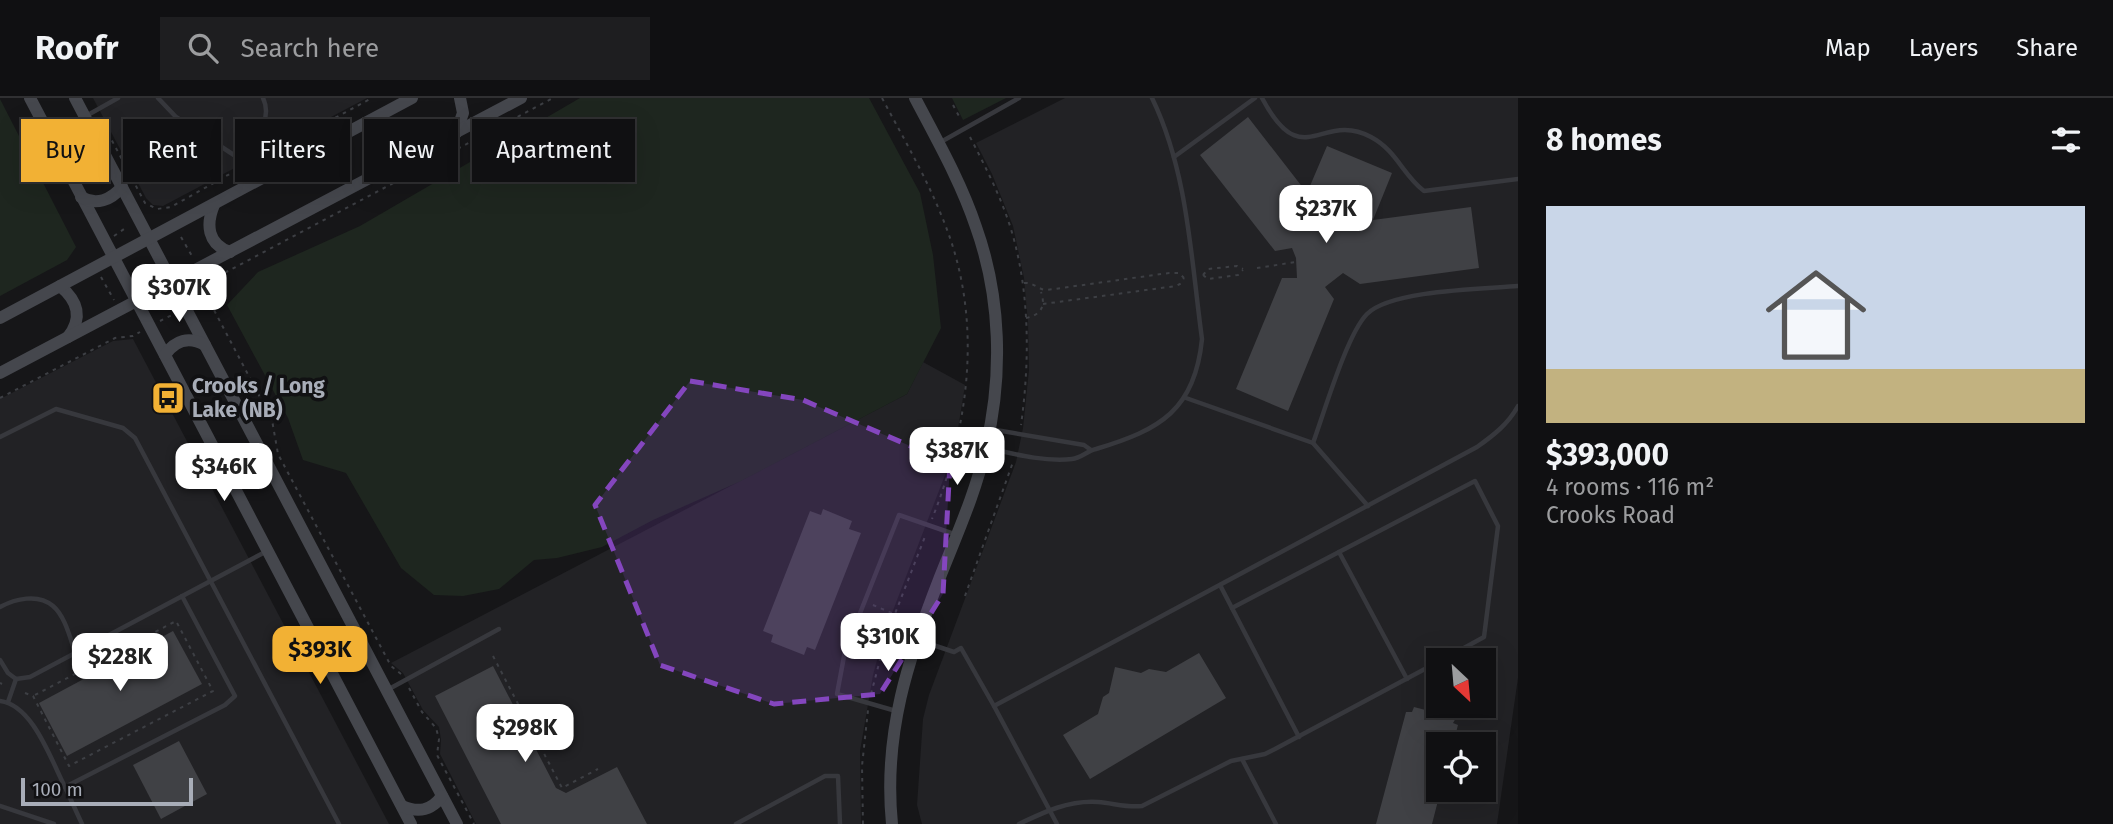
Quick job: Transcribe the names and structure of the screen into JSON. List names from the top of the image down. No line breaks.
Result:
{"places":{"bus stop":["Crooks / Long Lake (NB)"]},"scale_bar":"100 m","north":"bottom right","page":{"header":"Roofr","search":"Search here","nav":["Map","Layers","Share"],"heading":"8 homes","chip":["Buy","Rent","Filters","New","Apartment"],"list":[{"name":"$393,000","note":"4 rooms · 116 m² · Crooks Road"}],"price":["$237K","$307K","$387K","$346K","$310K","$393K","$228K","$298K"],"scale":"100 m"}}
